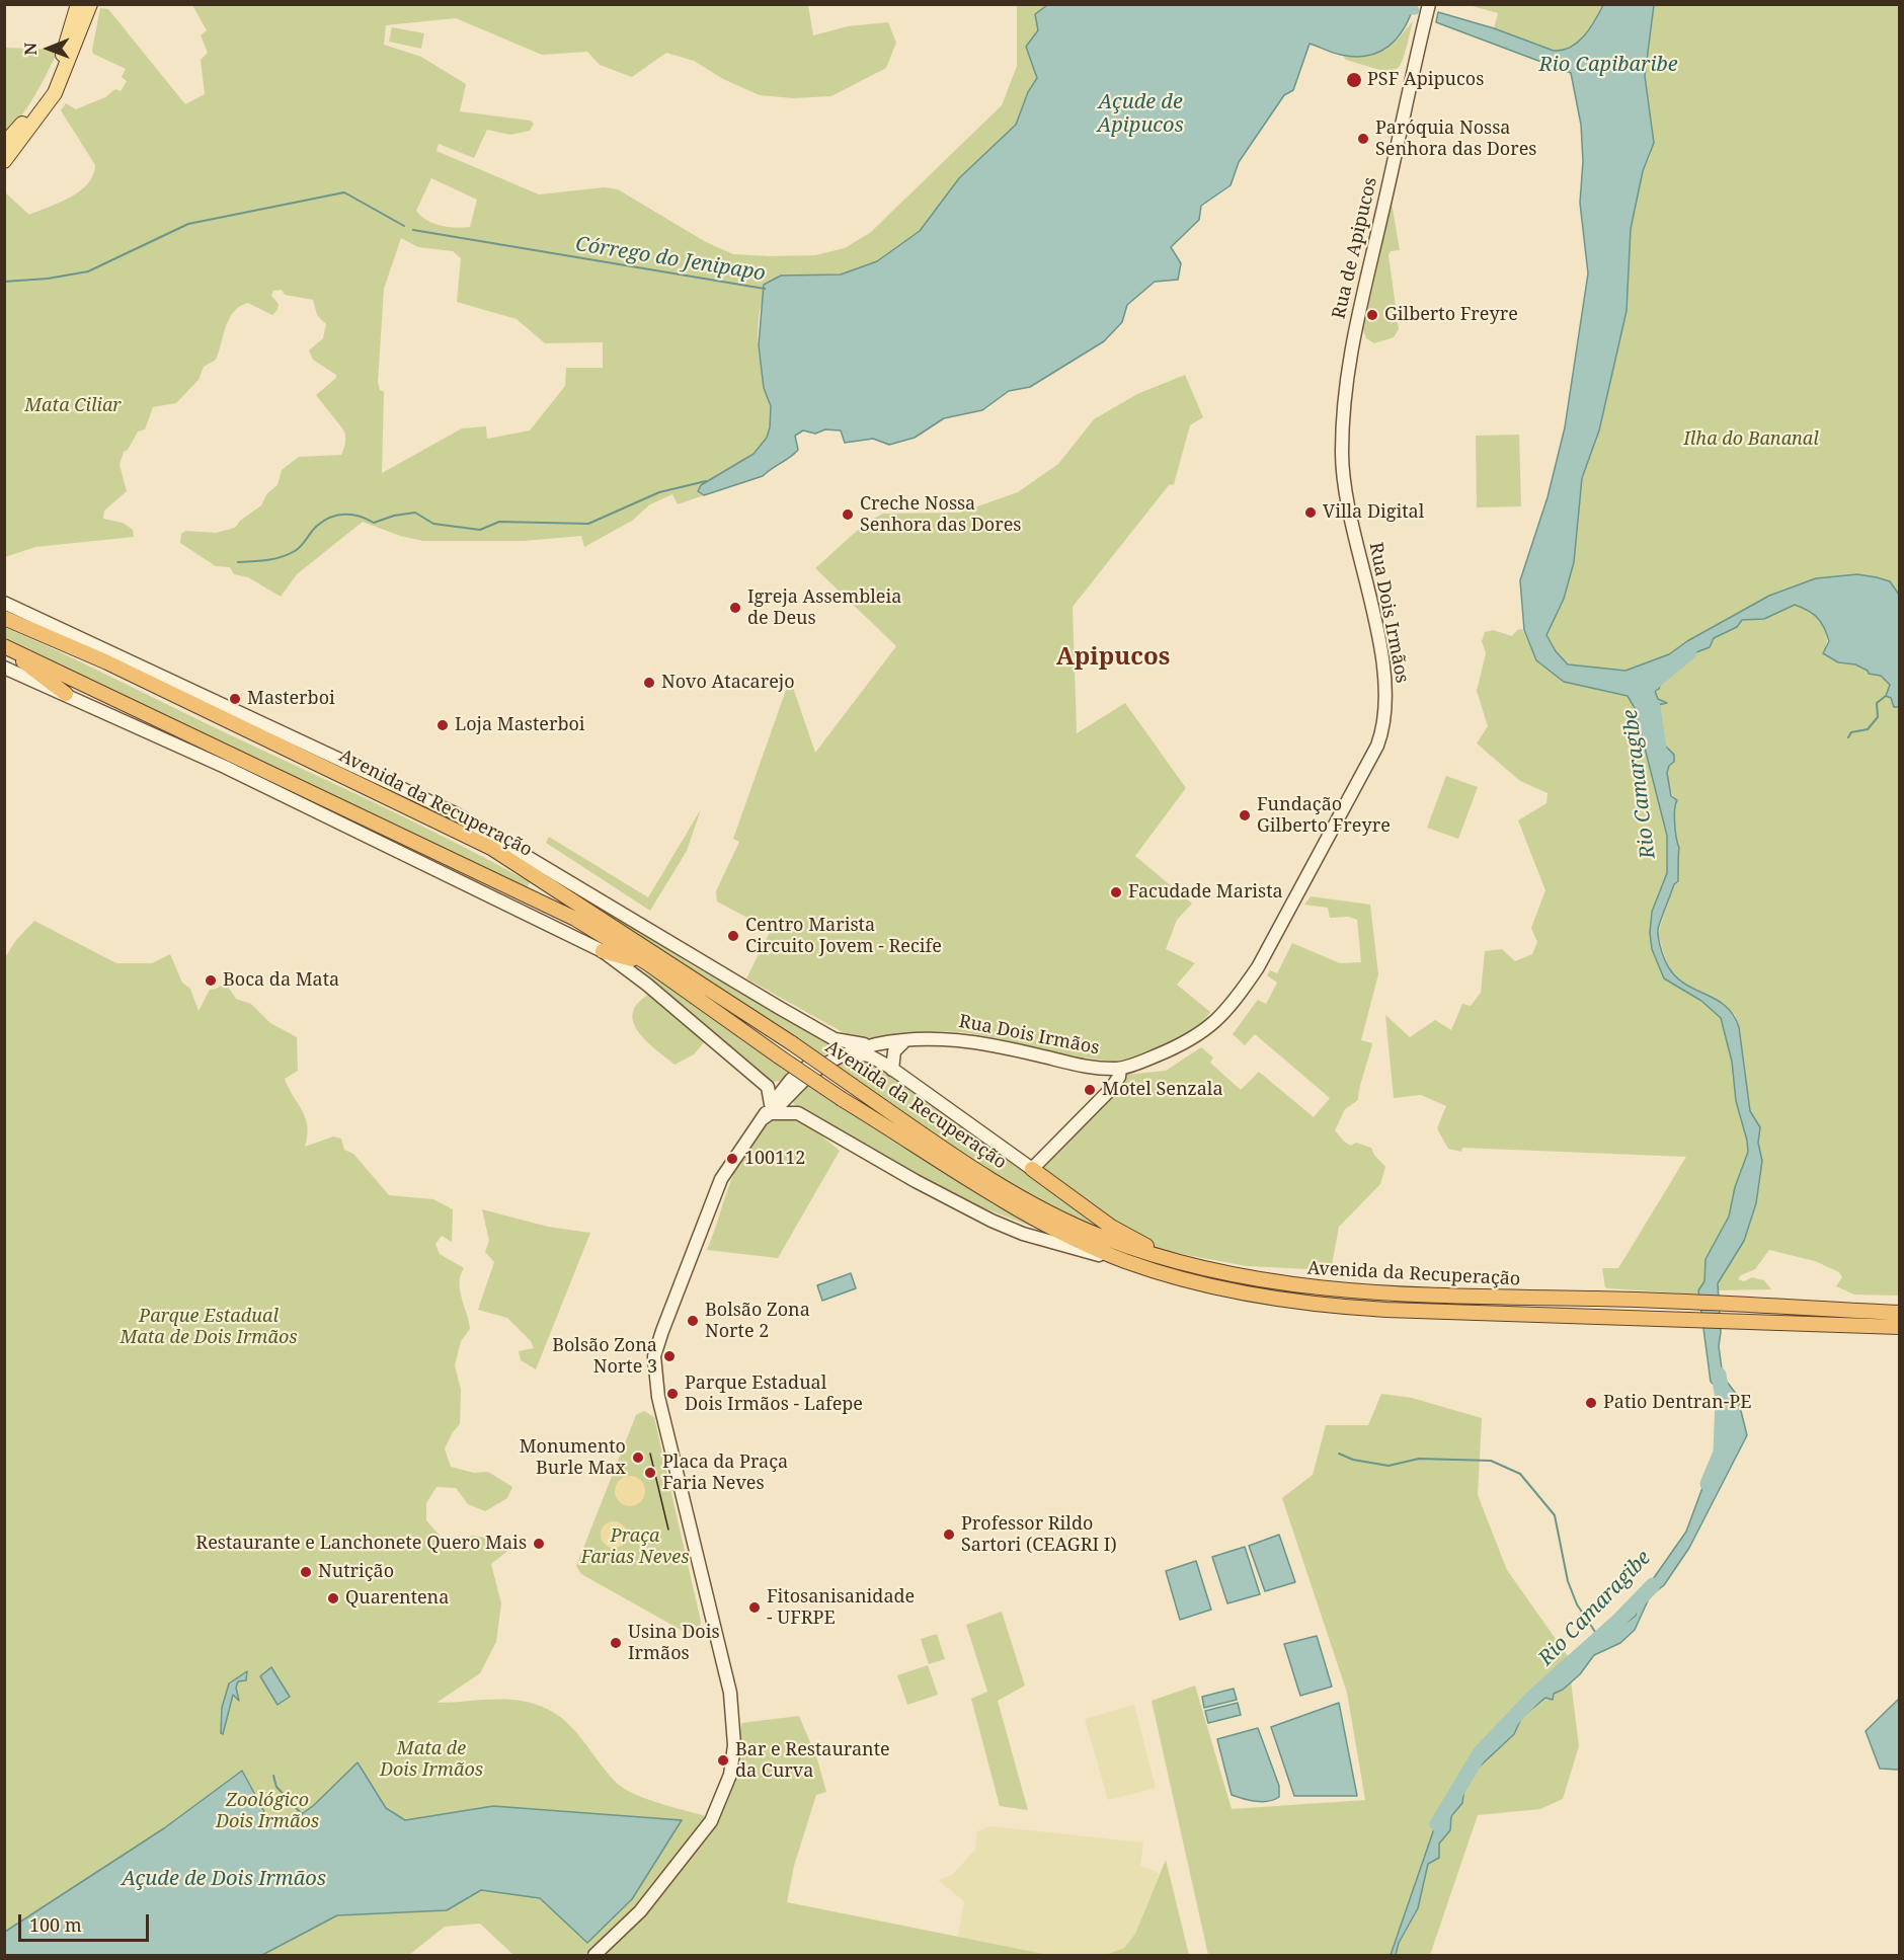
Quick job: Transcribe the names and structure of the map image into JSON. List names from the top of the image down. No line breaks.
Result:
{"streets":{"highway":["Avenida da Recuperação"],"main road":["Rua de Apipucos","Rua Dois Irmãos"]},"crossings":[["Rua de Apipucos","Rua Dois Irmãos"],["Rua Dois Irmãos","Avenida da Recuperação"]],"districts":["Apipucos"],"water":["Rio Capibaribe","Açude de Apipucos","Córrego do Jenipapo","Rio Camaragibe","Açude de Dois Irmãos"],"parks":["Mata Ciliar","Ilha do Bananal","Parque Estadual Mata de Dois Irmãos","Praça Farias Neves","Mata de Dois Irmãos","Zoológico Dois Irmãos"],"places":["PSF Apipucos","Paróquia Nossa Senhora das Dores","Gilberto Freyre","Villa Digital","Creche Nossa Senhora das Dores","Igreja Assembleia de Deus","Novo Atacarejo","Masterboi","Loja Masterboi","Fundação Gilberto Freyre","Facudade Marista","Centro Marista Circuito Jovem - Recife","Boca da Mata","Motel Senzala","100112","Bolsão Zona Norte 2","Bolsão Zona Norte 3","Parque Estadual Dois Irmãos - Lafepe","Patio Dentran-PE","Monumento Burle Max","Placa da Praça Faria Neves","Professor Rildo Sartori (CEAGRI I)","Restaurante e Lanchonete Quero Mais","Nutrição","Quarentena","Fitosanisanidade - UFRPE","Usina Dois Irmãos","Bar e Restaurante da Curva"],"scale_bar":"100 m","north":"left"}
